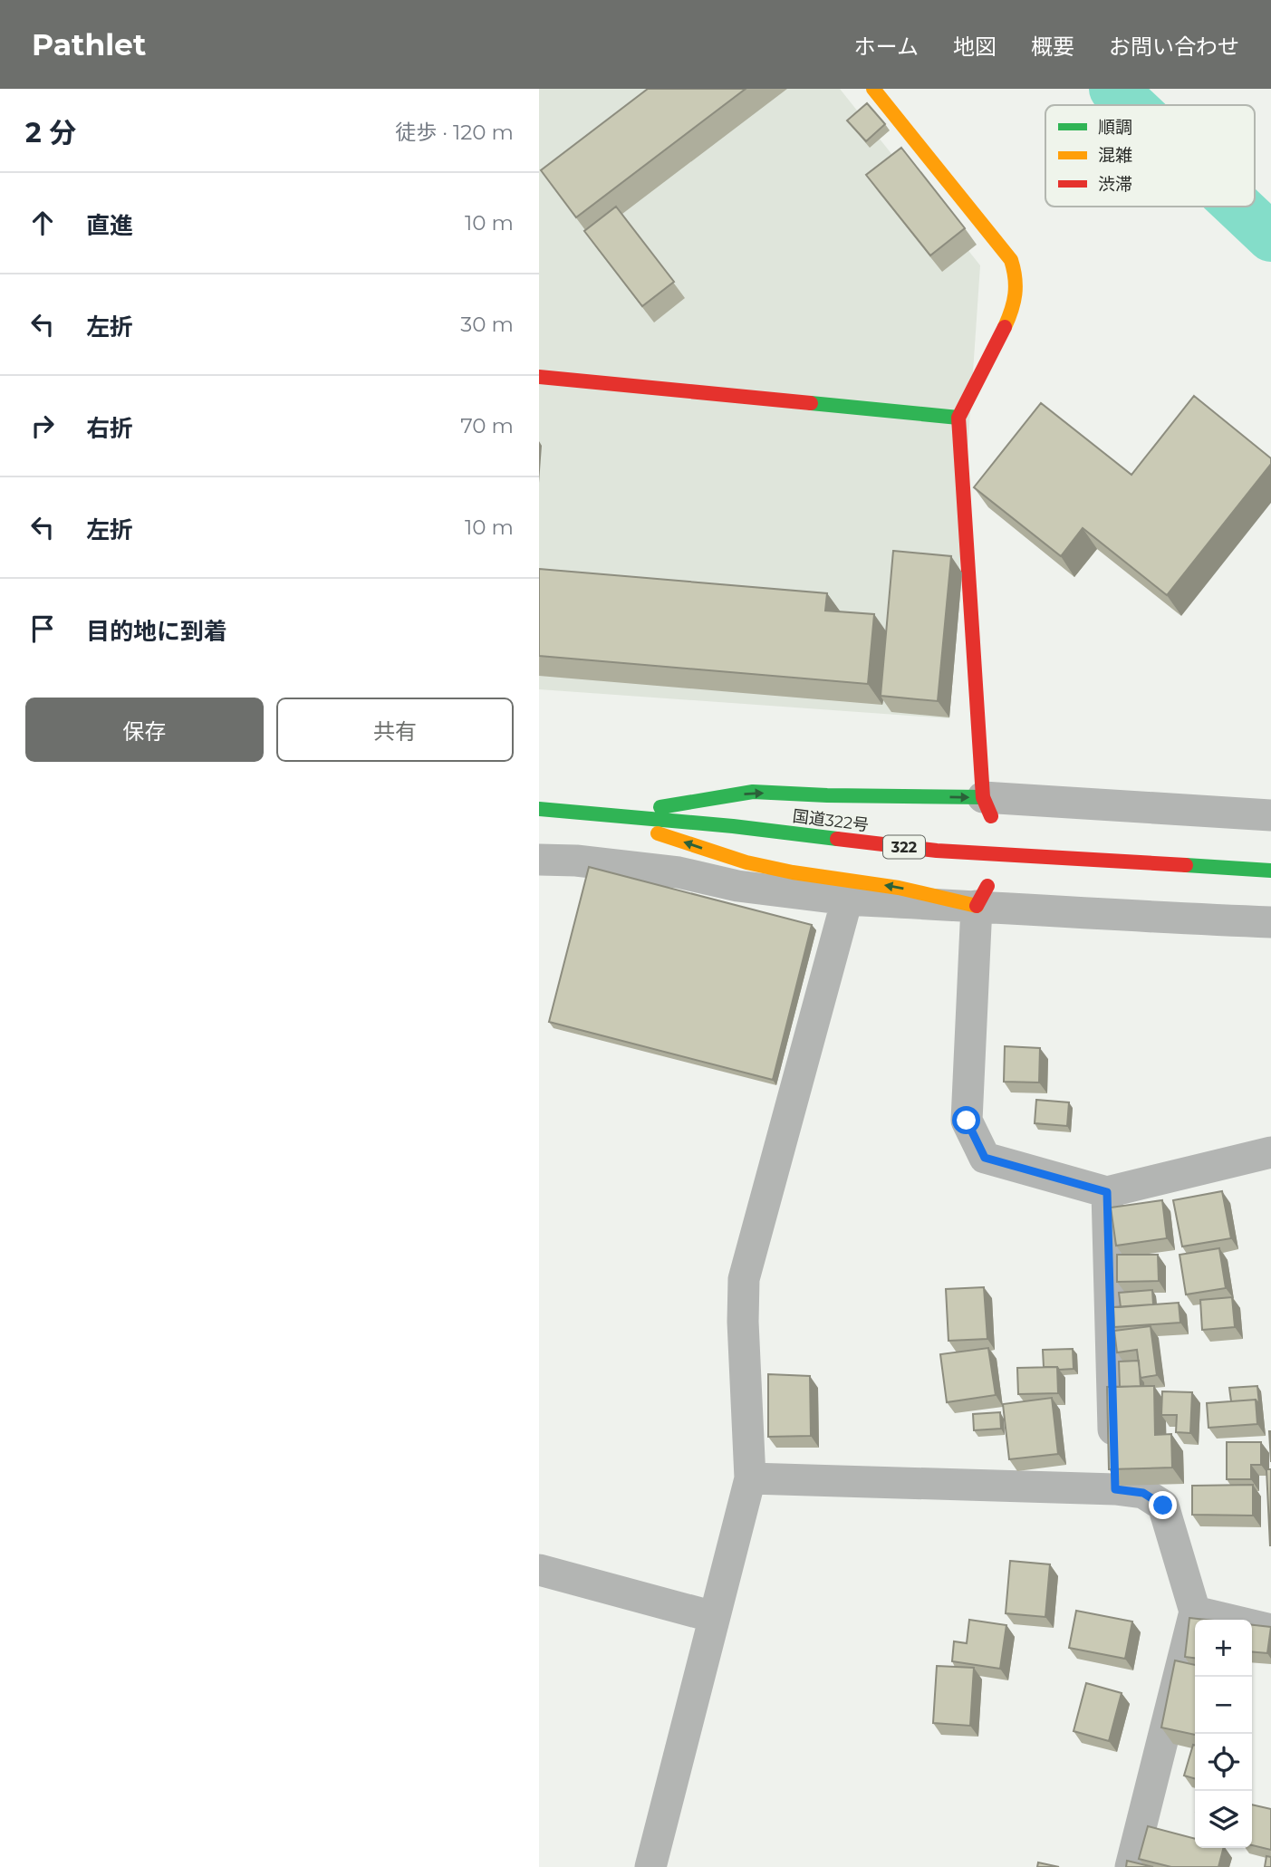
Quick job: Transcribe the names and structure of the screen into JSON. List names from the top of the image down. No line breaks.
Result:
{"streets":{"main road":["国道322号","322"]},"legend":["順調","混雑","渋滞"],"page":{"header":"Pathlet","nav":["ホーム","地図","概要","お問い合わせ"],"heading":["2 分","徒歩 · 120 m"],"list":[["直進","10 m"],["左折","30 m"],["右折","70 m"],["左折","10 m"],"目的地に到着"],"buttons":["保存","共有"],"map_buttons":["+","−"]}}
